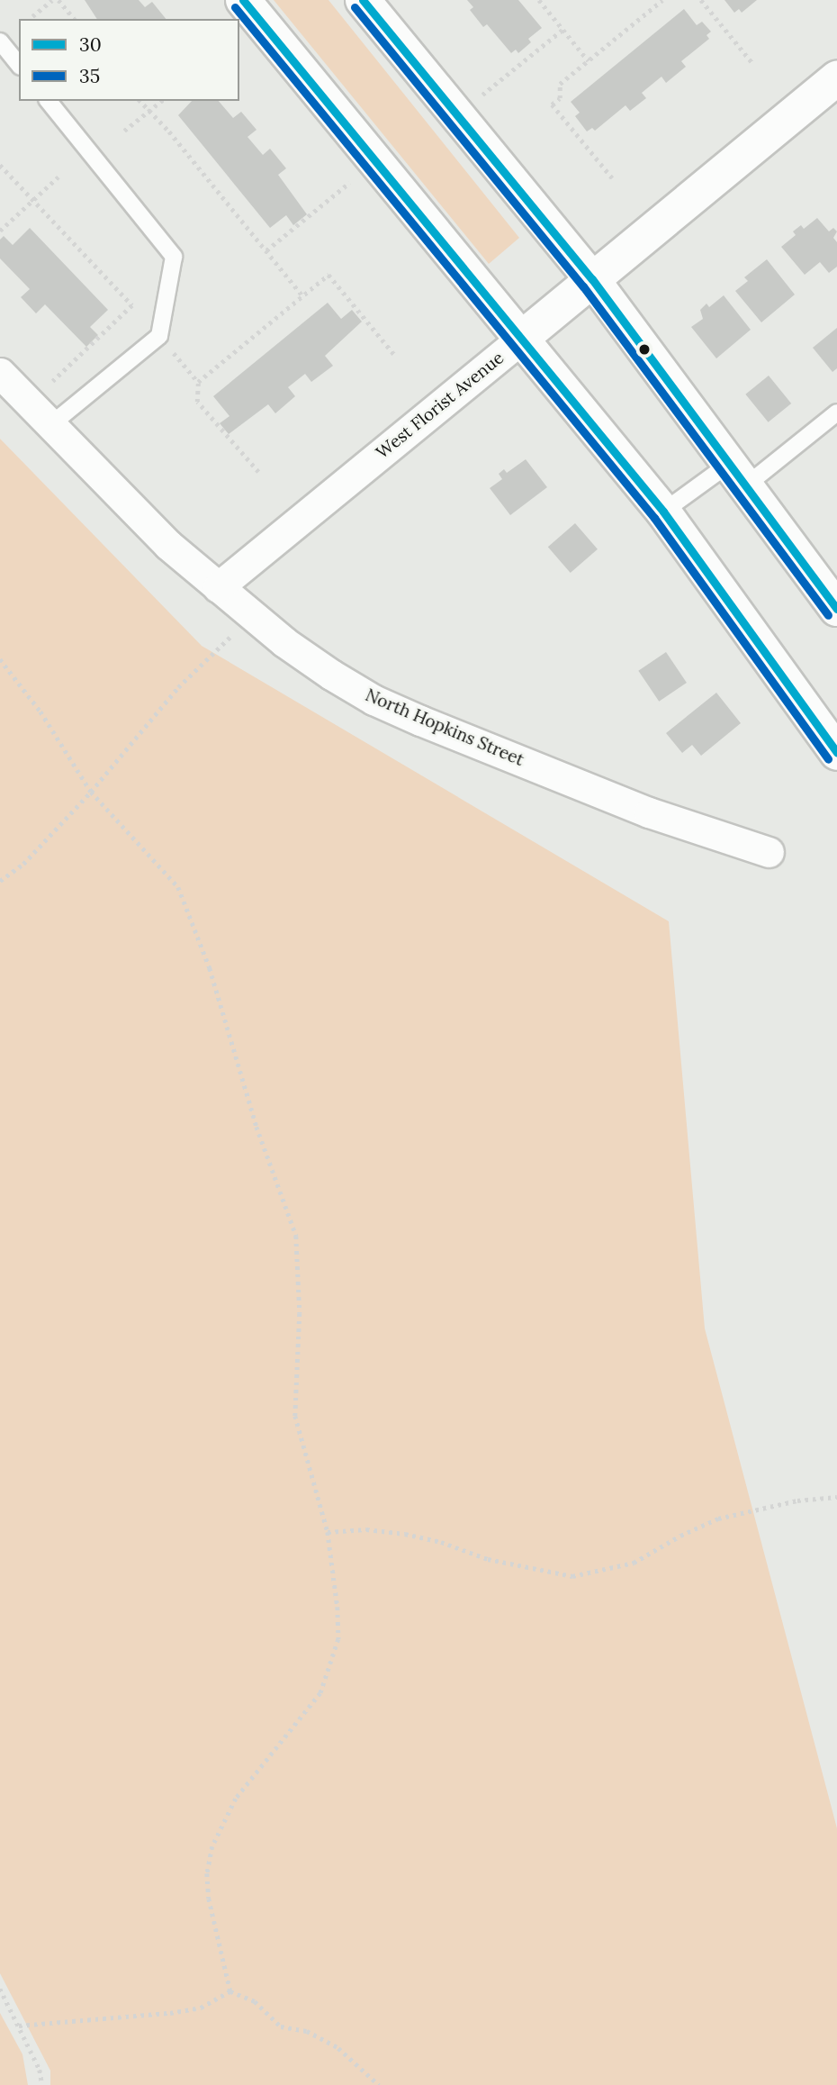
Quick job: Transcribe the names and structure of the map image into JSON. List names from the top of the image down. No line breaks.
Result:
{"streets":{"main road":["West Florist Avenue"],"street":["North Hopkins Street"]},"crossings":[["West Florist Avenue","North Hopkins Street"]],"lines":["transit line 30","transit line 35"],"legend":["30","35"]}
